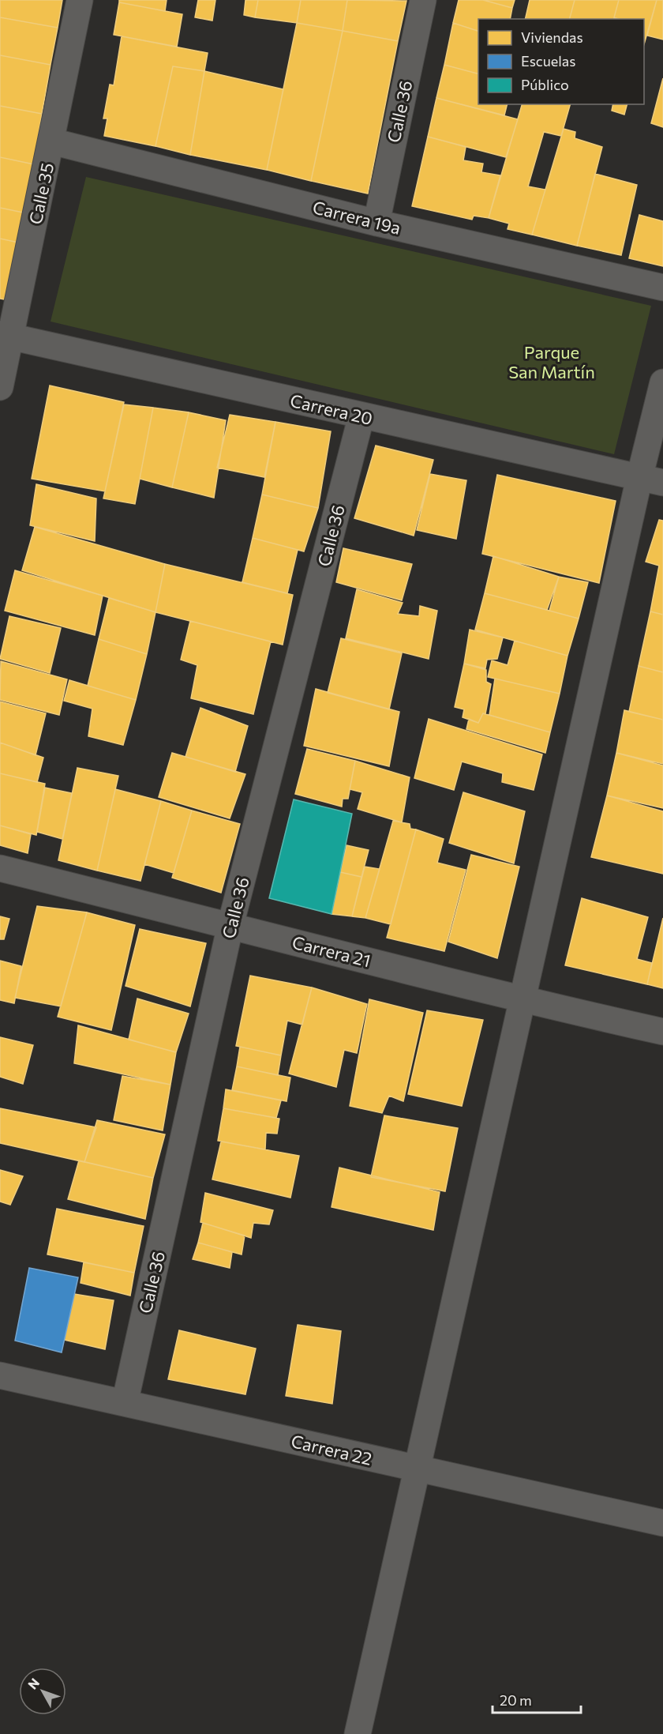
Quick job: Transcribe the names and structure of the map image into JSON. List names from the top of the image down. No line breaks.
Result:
{"streets":{"street":["Calle 36","Calle 35","Carrera 19a","Carrera 20","Carrera 21","Carrera 22"]},"crossings":[["Calle 36","Carrera 19a"],["Calle 36","Carrera 20"],["Calle 36","Carrera 21"],["Calle 36","Carrera 22"],["Calle 35","Carrera 19a"],["Calle 35","Carrera 20"]],"parks":["Parque San Martín"],"legend":["Viviendas","Escuelas","Público"],"scale_bar":"20 m","north":"top left"}
